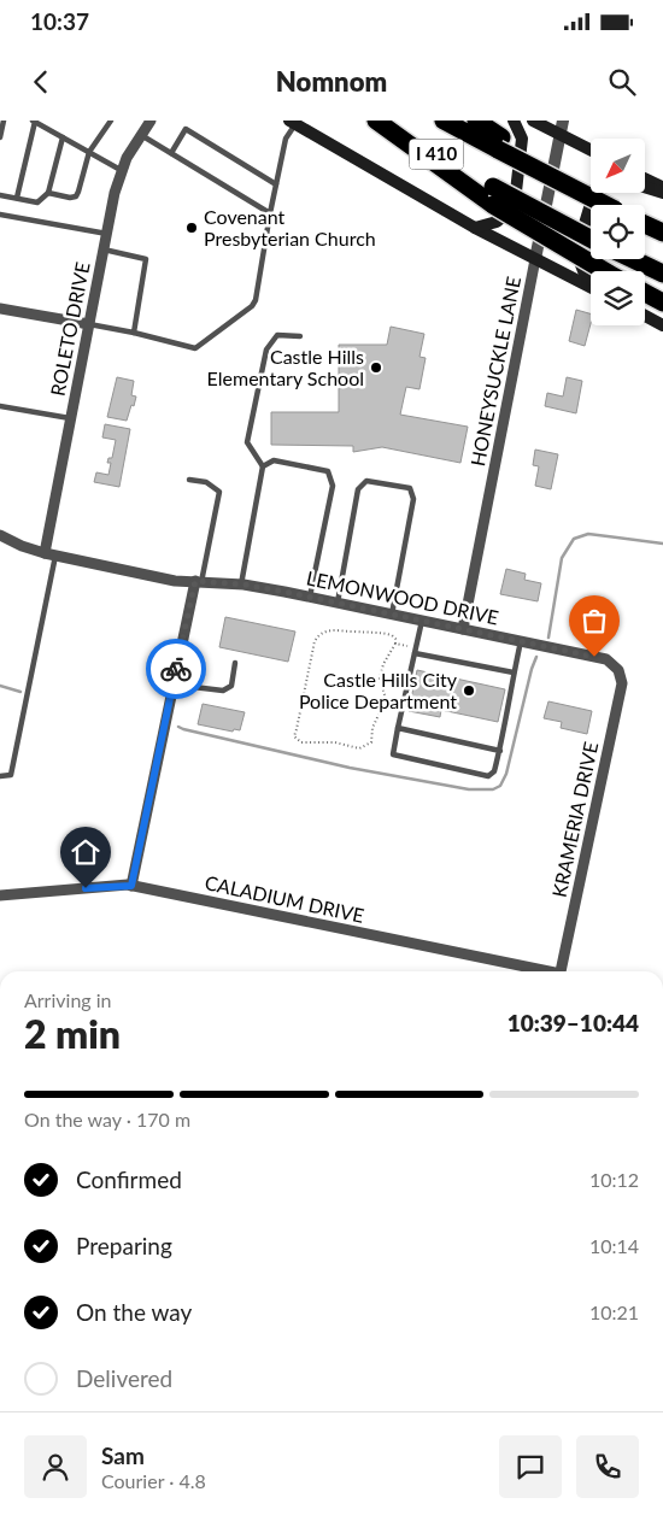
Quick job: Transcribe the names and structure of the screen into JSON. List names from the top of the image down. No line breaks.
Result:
{"streets":{"highway":["I 410"],"street":["ROLETO DRIVE","HONEYSUCKLE LANE","LEMONWOOD DRIVE","KRAMERIA DRIVE","CALADIUM DRIVE"]},"crossings":[["ROLETO DRIVE","LEMONWOOD DRIVE"],["HONEYSUCKLE LANE","LEMONWOOD DRIVE"],["LEMONWOOD DRIVE","KRAMERIA DRIVE"]],"places":["Covenant Presbyterian Church","Castle Hills Elementary School","Castle Hills City Police Department"],"north":"bottom left","page":{"status":"10:37","header":"Nomnom","heading":["2 min","Arriving in","10:39–10:44"],"panel":["Sam","Courier · 4.8"],"bar":"On the way · 170 m","list":[["Confirmed","10:12"],["Preparing","10:14"],["On the way","10:21"],"Delivered"]}}
